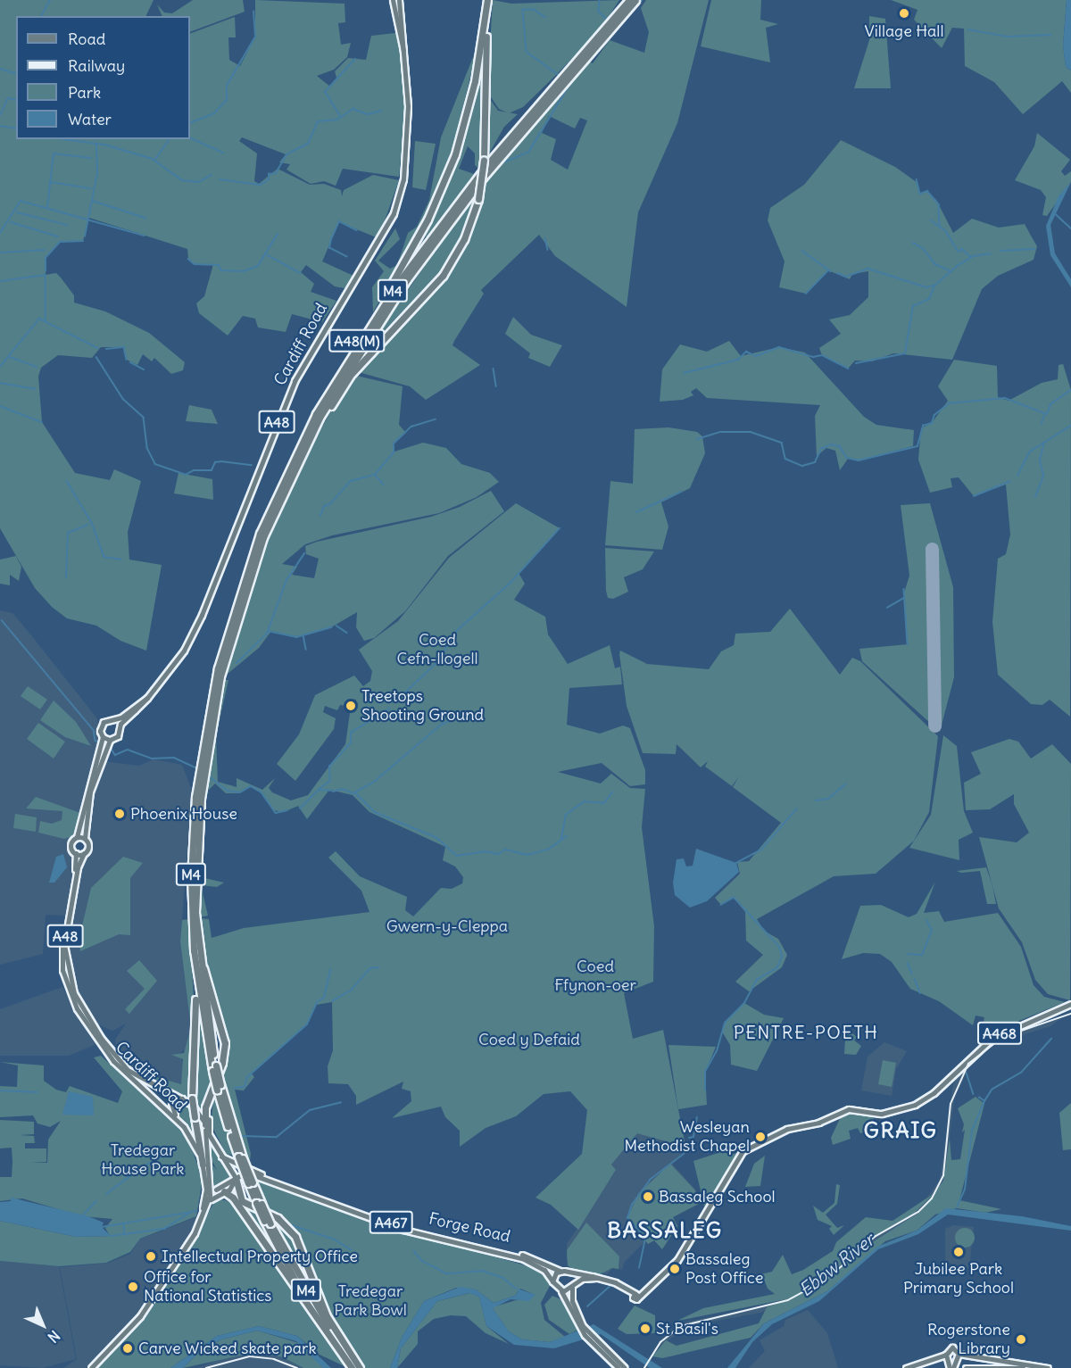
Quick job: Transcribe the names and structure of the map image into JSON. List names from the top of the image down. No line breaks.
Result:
{"streets":{"highway":["M4","A48(M)"],"main road":["Cardiff Road","A48","A468","A467","Forge Road"]},"crossings":[["M4","A48(M)"],["M4","Cardiff Road"],["Cardiff Road","A48"]],"districts":["PENTRE-POETH","GRAIG","BASSALEG"],"water":["Ebbw River"],"parks":["Coed Cefn-llogell","Gwern-y-Cleppa","Coed Ffynon-oer","Coed y Defaid","Tredegar House Park","Tredegar Park Bowl"],"places":["Village Hall","Treetops Shooting Ground","Phoenix House","Wesleyan Methodist Chapel","Bassaleg School","Jubilee Park Primary School","Intellectual Property Office","Bassaleg Post Office","Office for National Statistics","St Basil's","Rogerstone Library","Carve Wicked skate park"],"legend":["Road","Railway","Park","Water"],"north":"bottom right"}
